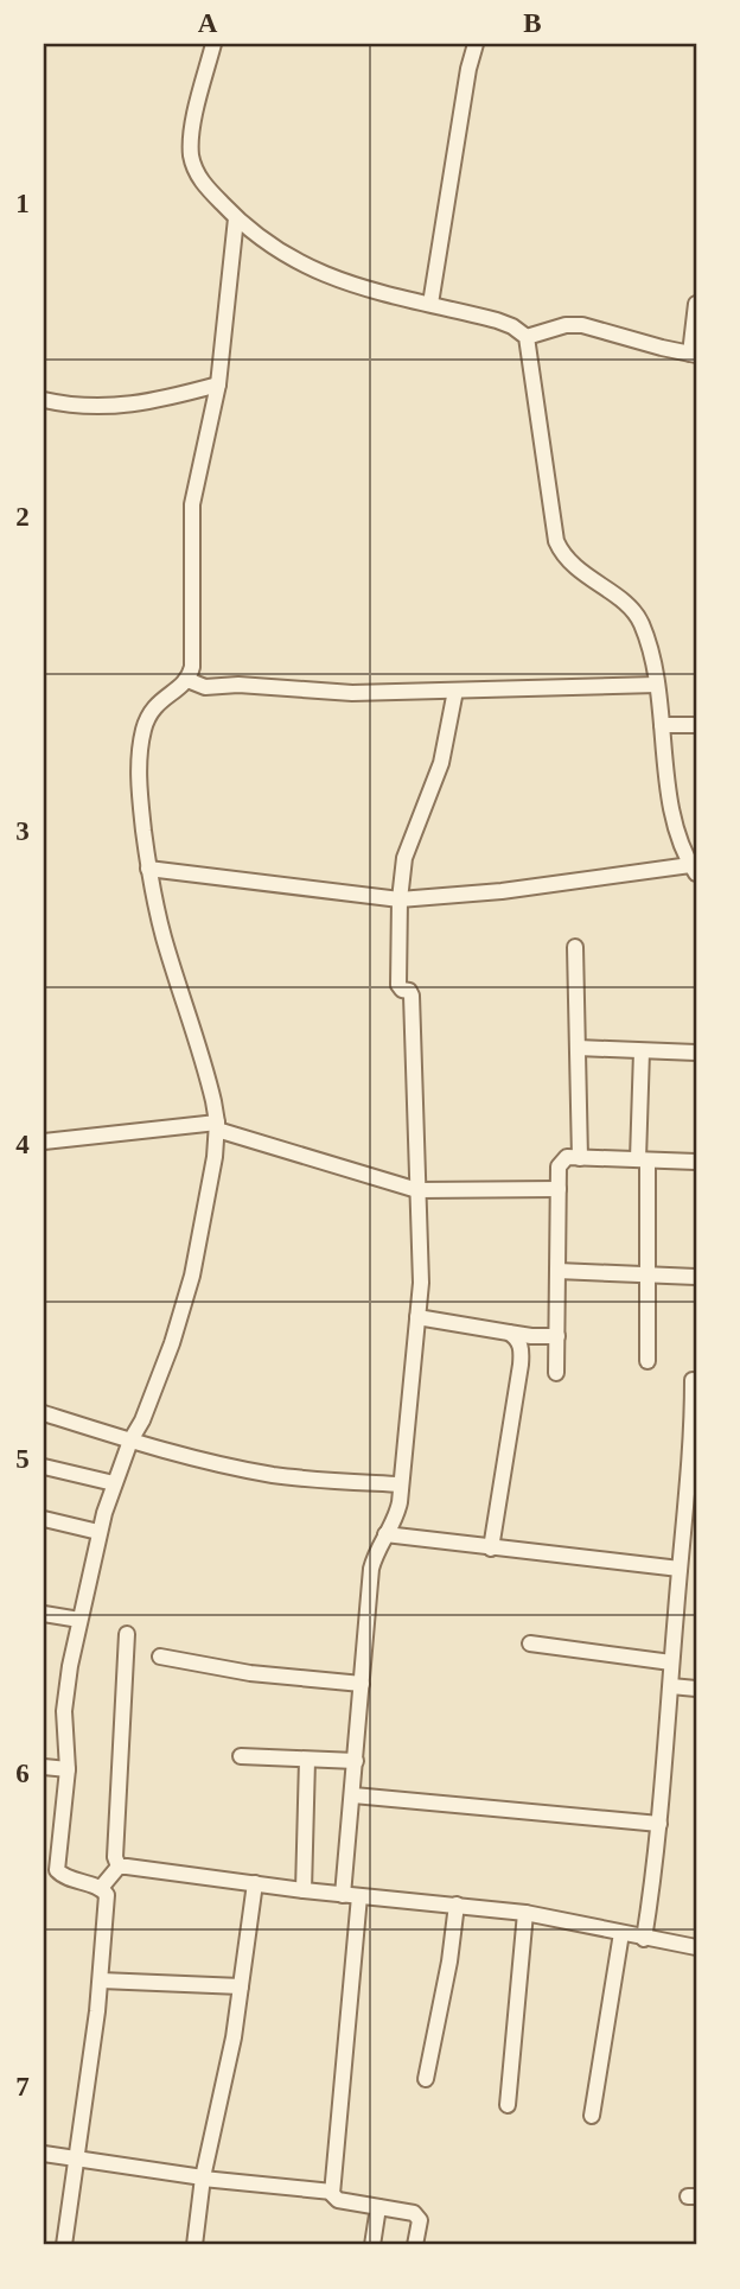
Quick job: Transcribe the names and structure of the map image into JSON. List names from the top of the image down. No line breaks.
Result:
{"grid":{"columns":["A","B"],"rows":["1","2","3","4","5","6","7"]}}
